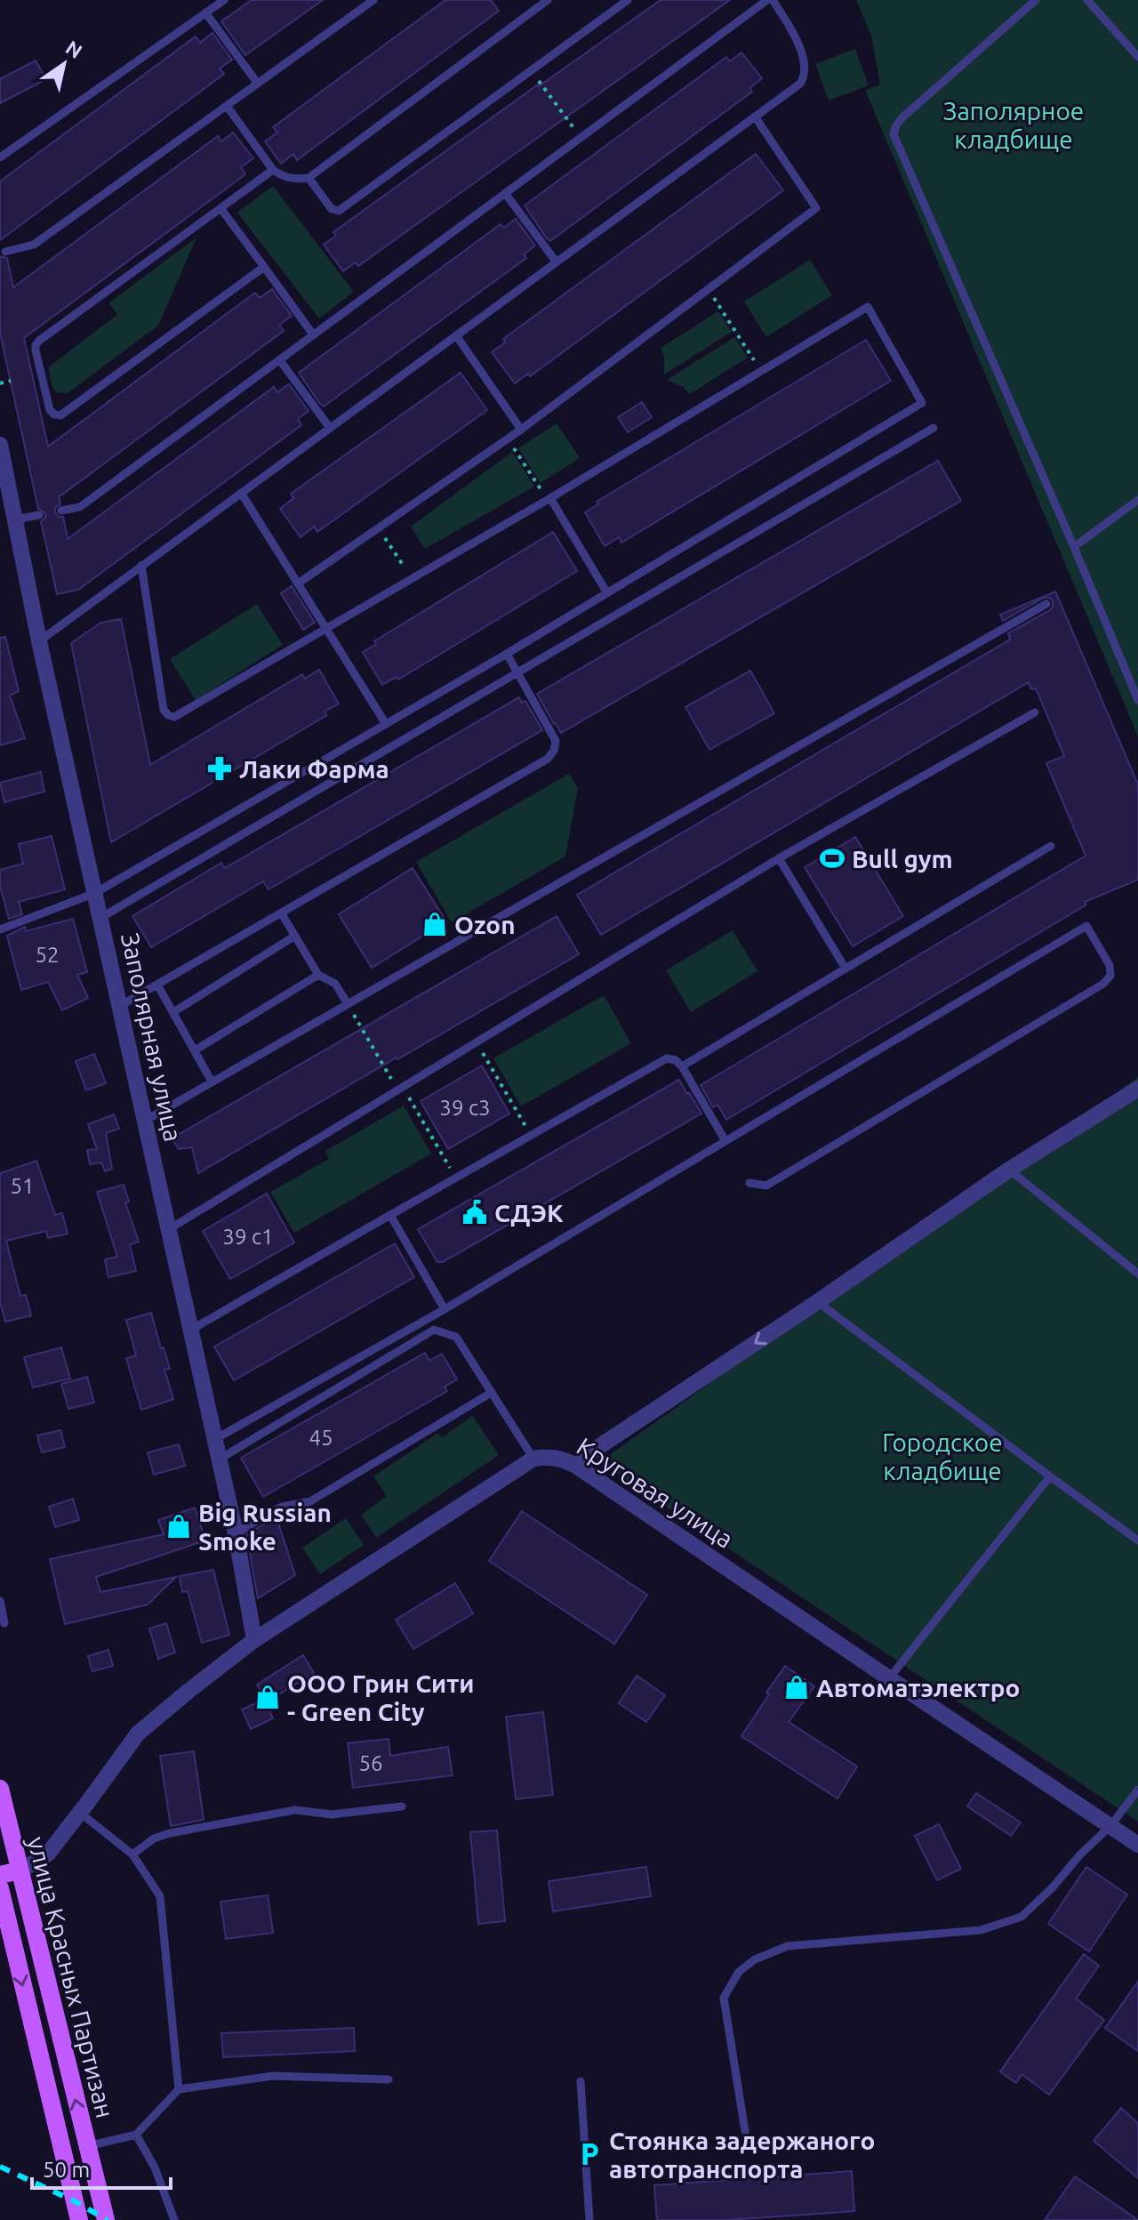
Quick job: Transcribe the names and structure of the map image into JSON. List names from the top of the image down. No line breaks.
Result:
{"streets":{"main road":["улица Красных Партизан"],"street":["Заполярная улица","Круговая улица"]},"parks":["Заполярное кладбище","Городское кладбище"],"places":{"pharmacy":["Лаки Фарма"],"sports":["Bull gym"],"shop":["Ozon","Big Russian Smoke","Автоматэлектро","ООО Грин Сити - Green City"],"public building":["СДЭК"],"parking":["Стоянка задержаного автотранспорта"]},"house_numbers":["52","39 с3","51","39 с1","45","56"],"scale_bar":"50 m","north":"top right"}
